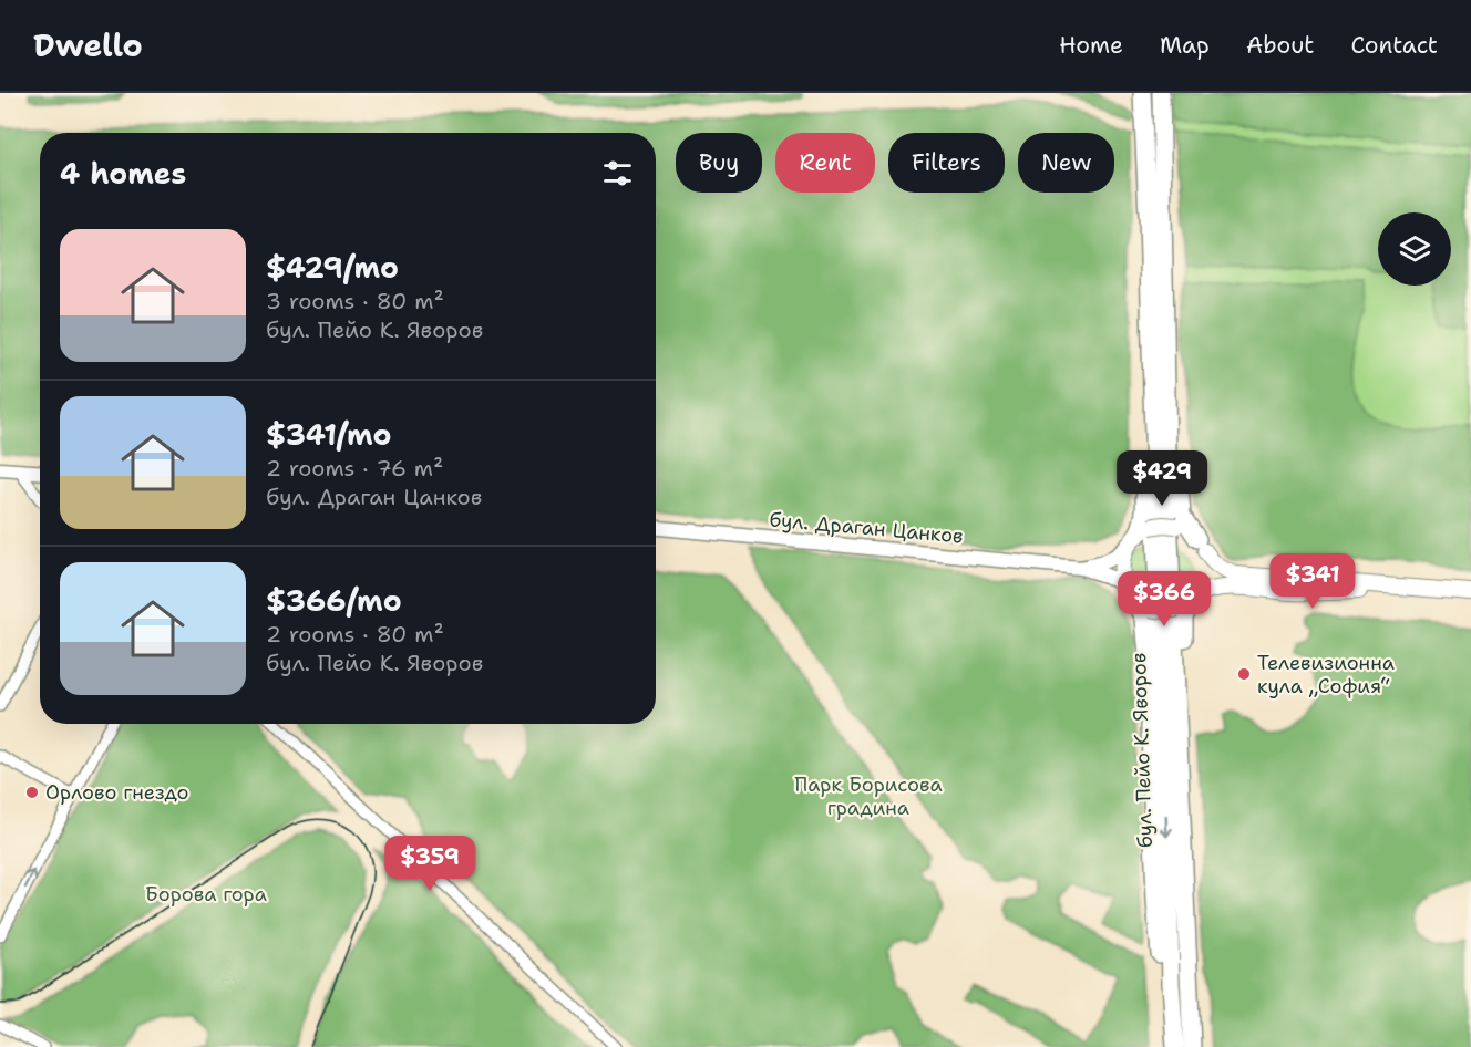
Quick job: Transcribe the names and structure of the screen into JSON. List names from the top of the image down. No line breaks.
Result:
{"streets":{"main road":["бул. Пейо К. Яворов"],"street":["бул. Драган Цанков"]},"parks":["Парк Борисова градина","Борова гора"],"places":["Телевизионна кула „София“","Орлово гнездо"],"page":{"header":"Dwello","nav":["Home","Map","About","Contact"],"chip":["Buy","Rent","Filters","New"],"heading":"4 homes","list":[{"name":"$429/mo","note":"3 rooms · 80 m² · бул. Пейо К. Яворов"},{"name":"$341/mo","note":"2 rooms · 76 m² · бул. Драган Цанков"},{"name":"$366/mo","note":"2 rooms · 80 m² · бул. Пейо К. Яворов"}],"price":["$429","$341","$366","$359"]}}
